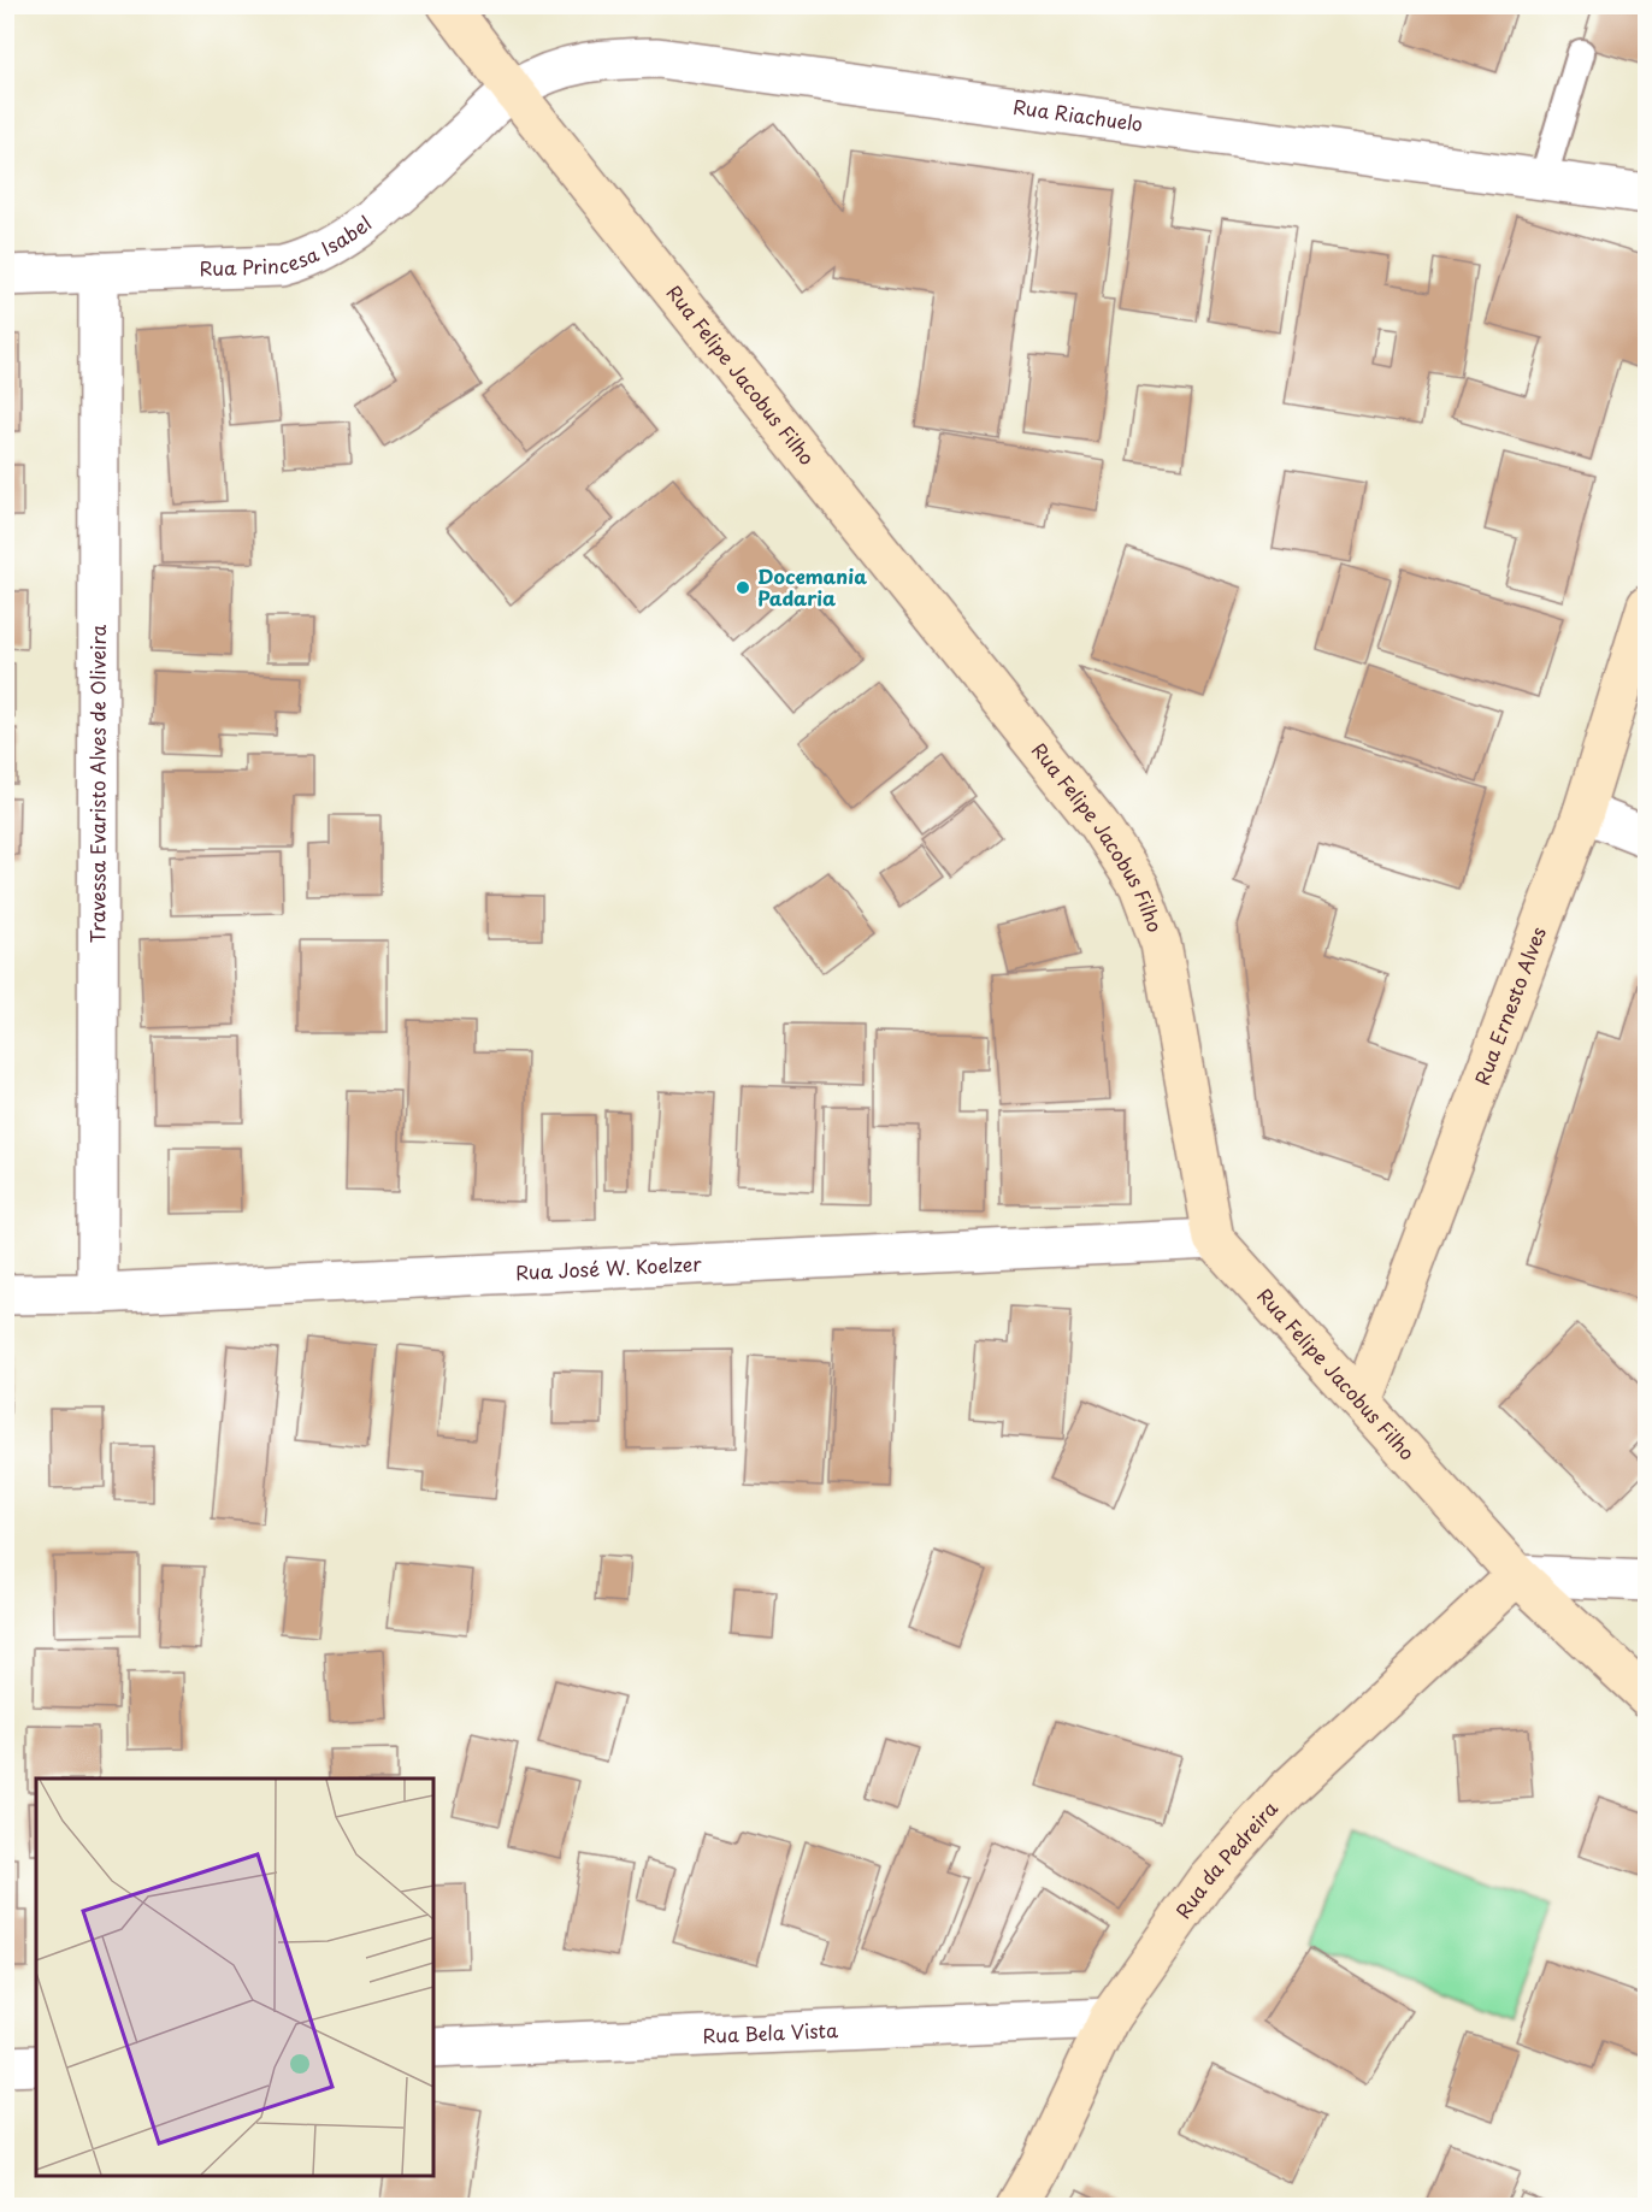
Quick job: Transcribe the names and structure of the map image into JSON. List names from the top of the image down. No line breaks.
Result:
{"streets":{"main road":["Rua Felipe Jacobus Filho","Rua Ernesto Alves","Rua da Pedreira"],"street":["Rua Riachuelo","Rua Princesa Isabel","Travessa Evaristo Alves de Oliveira","Rua José W. Koelzer","Rua Bela Vista"]},"crossings":[["Rua Riachuelo","Rua Princesa Isabel"],["Rua Riachuelo","Rua Felipe Jacobus Filho"],["Rua Princesa Isabel","Rua Felipe Jacobus Filho"],["Rua Princesa Isabel","Travessa Evaristo Alves de Oliveira"],["Rua Felipe Jacobus Filho","Rua Ernesto Alves"],["Rua Felipe Jacobus Filho","Rua José W. Koelzer"],["Rua Felipe Jacobus Filho","Rua da Pedreira"],["Travessa Evaristo Alves de Oliveira","Rua José W. Koelzer"],["Rua da Pedreira","Rua Bela Vista"]],"places":["Docemania Padaria"]}
